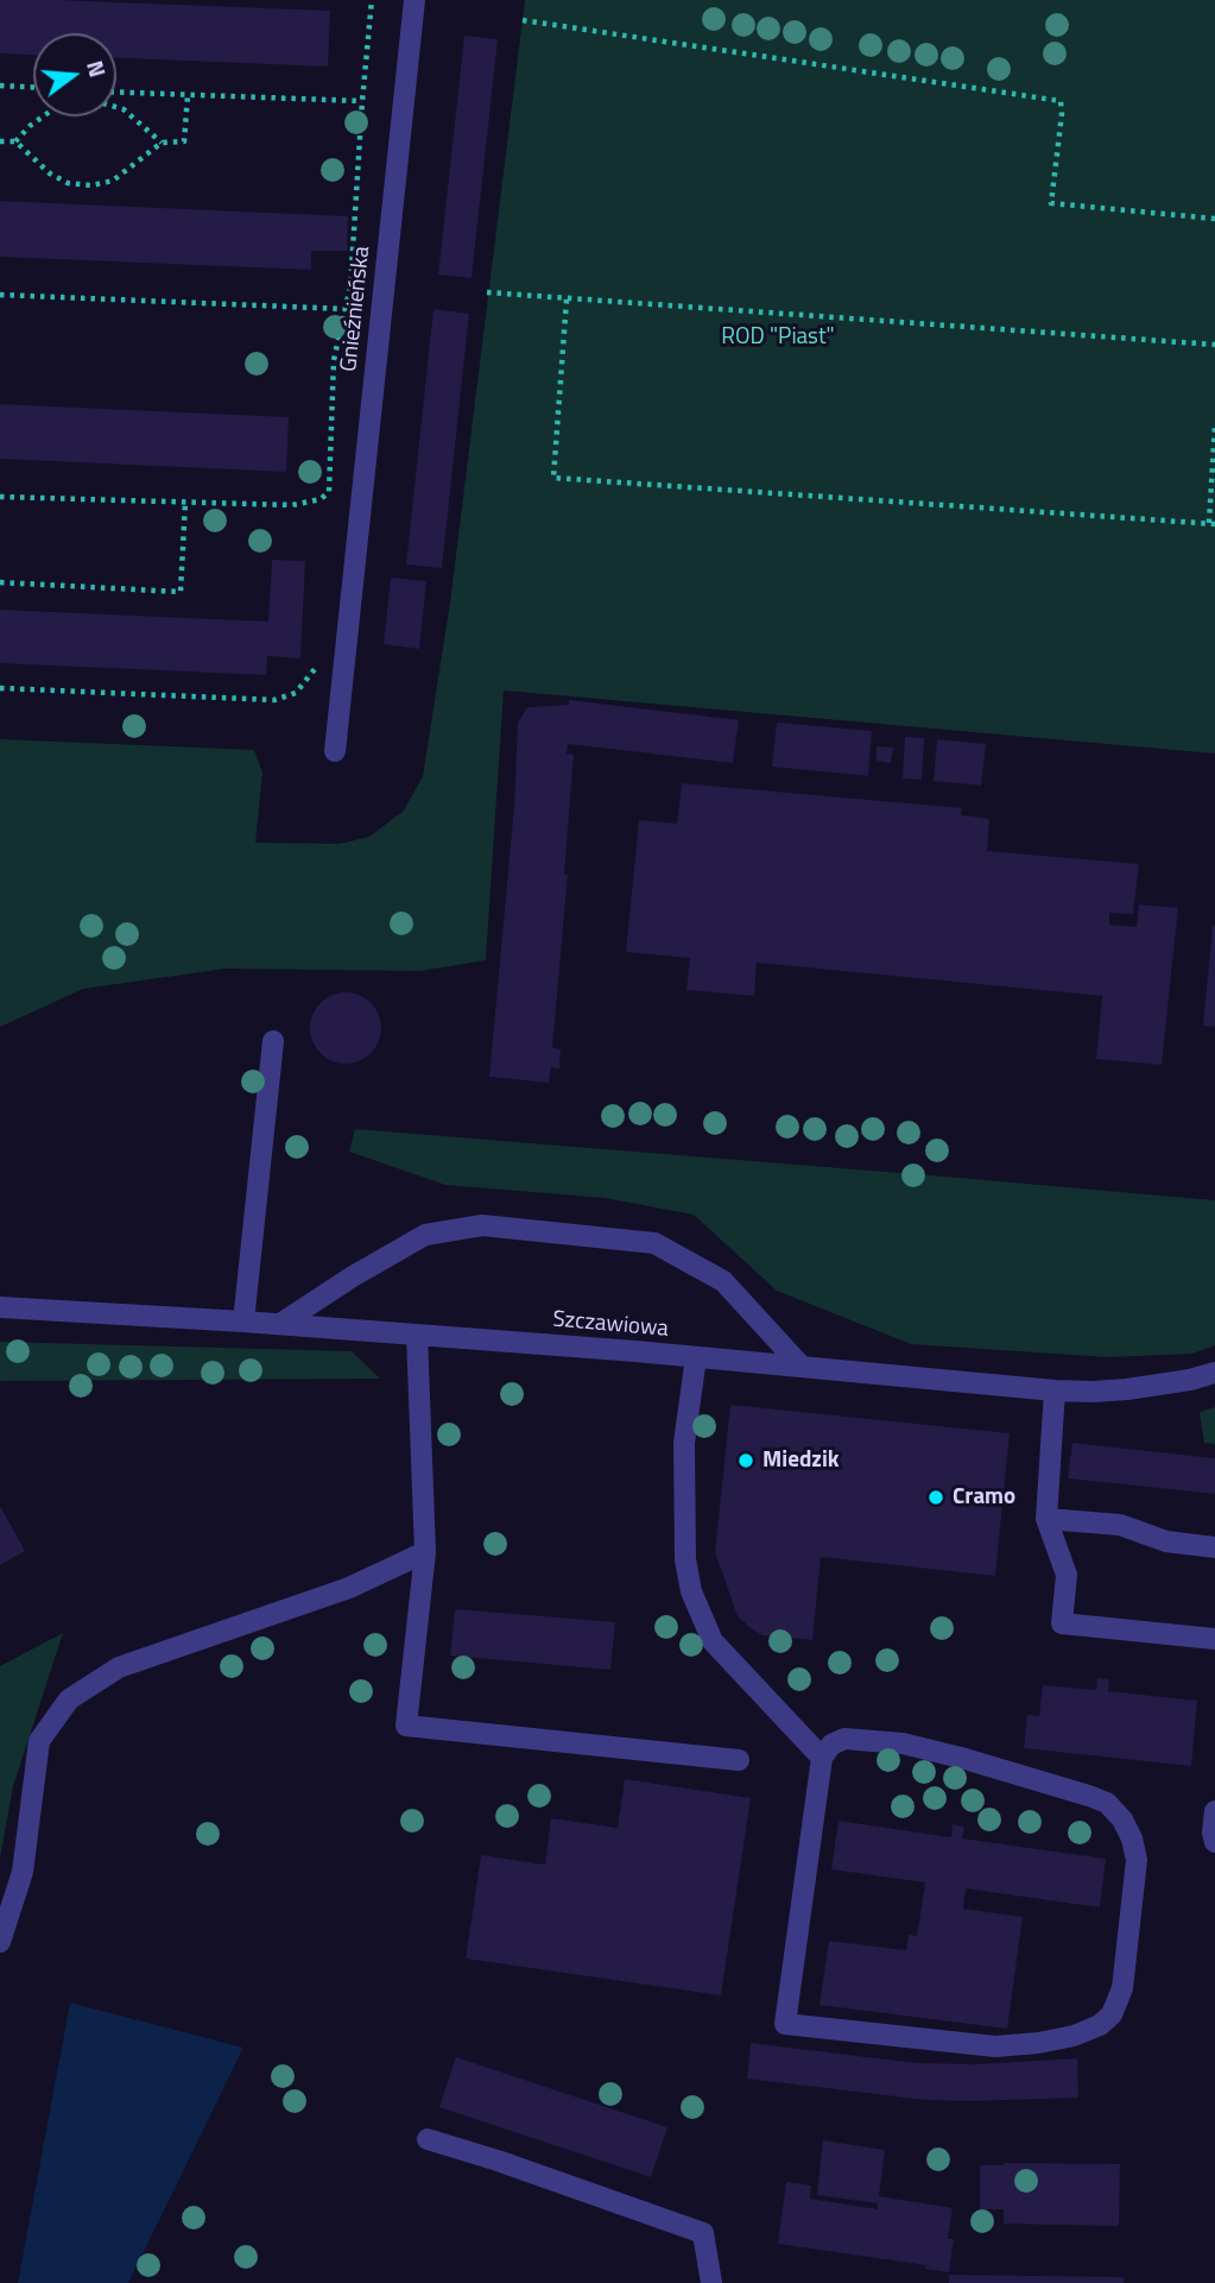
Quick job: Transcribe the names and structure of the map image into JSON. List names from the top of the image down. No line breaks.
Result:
{"streets":{"street":["Gnieźnieńska","Szczawiowa"]},"parks":["ROD \"Piast\""],"places":["Miedzik","Cramo"],"north":"right"}
